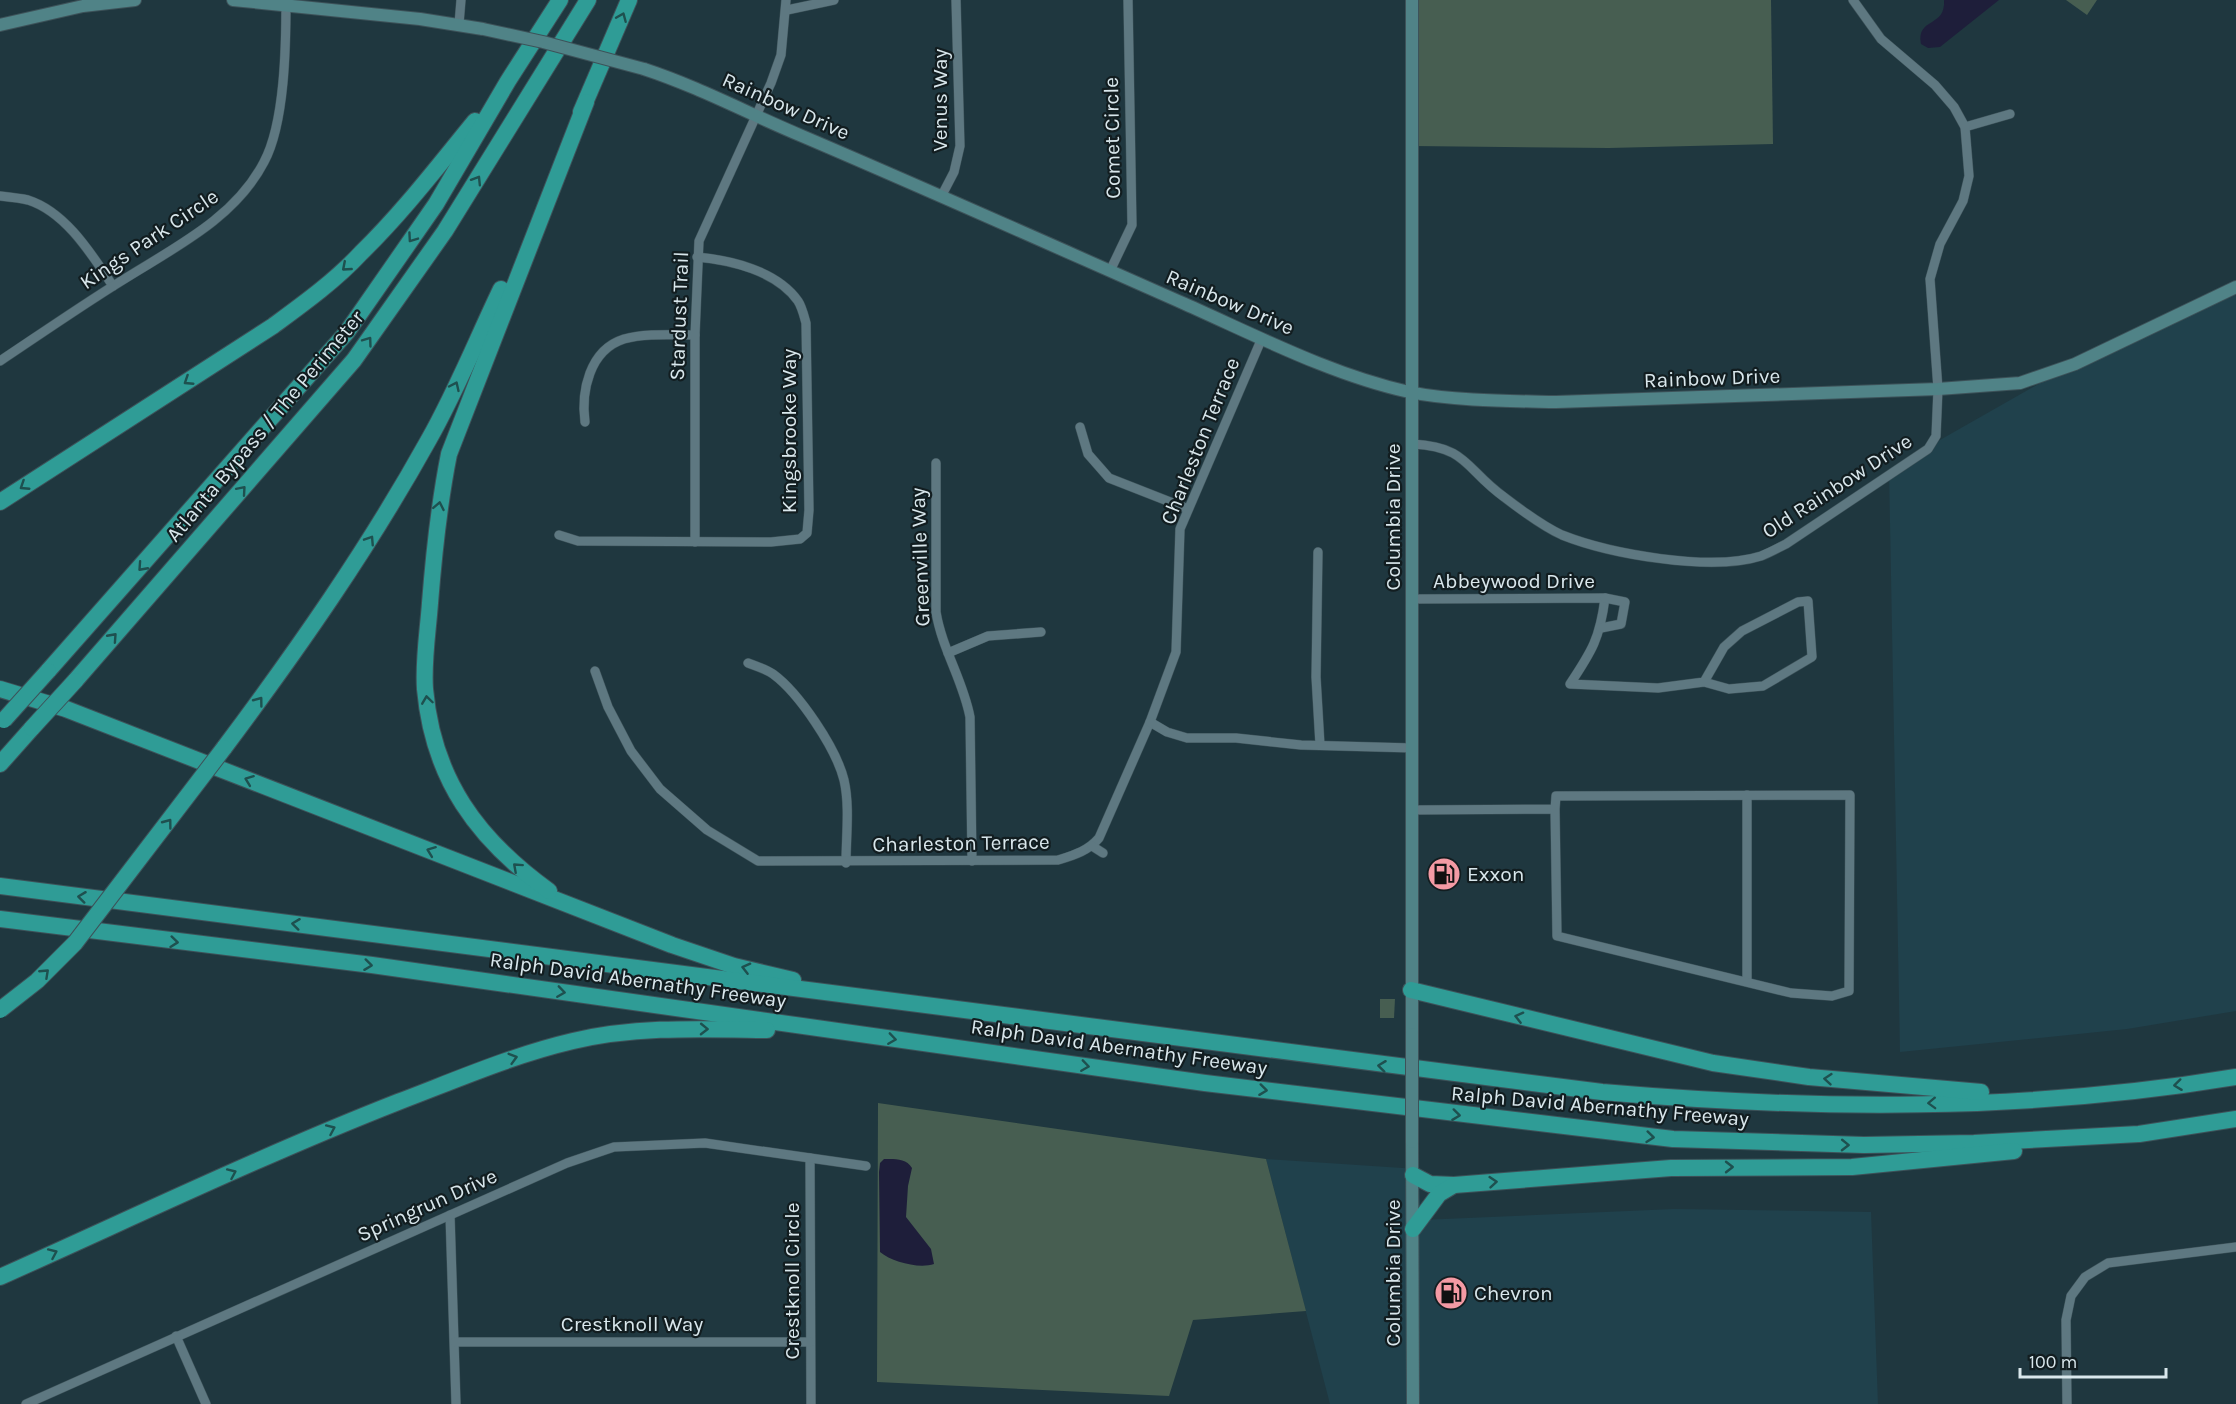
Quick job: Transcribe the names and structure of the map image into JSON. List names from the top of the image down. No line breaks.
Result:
{"streets":{"highway":["Atlanta Bypass / The Perimeter","Ralph David Abernathy Freeway"],"street":["Venus Way","Rainbow Drive","Comet Circle","Kings Park Circle","Stardust Trail","Kingsbrooke Way","Charleston Terrace","Old Rainbow Drive","Columbia Drive","Greenville Way","Abbeywood Drive","Springrun Drive","Crestknoll Circle","Crestknoll Way"]},"crossings":[["Venus Way","Rainbow Drive"],["Rainbow Drive","Comet Circle"],["Rainbow Drive","Kings Park Circle"],["Rainbow Drive","Stardust Trail"],["Rainbow Drive","Charleston Terrace"],["Rainbow Drive","Old Rainbow Drive"],["Rainbow Drive","Columbia Drive"],["Stardust Trail","Kingsbrooke Way"],["Charleston Terrace","Greenville Way"],["Old Rainbow Drive","Columbia Drive"],["Columbia Drive","Abbeywood Drive"],["Springrun Drive","Crestknoll Circle"],["Crestknoll Circle","Crestknoll Way"]],"places":{"fuel station":["Exxon","Chevron"]},"scale_bar":"100 m"}
